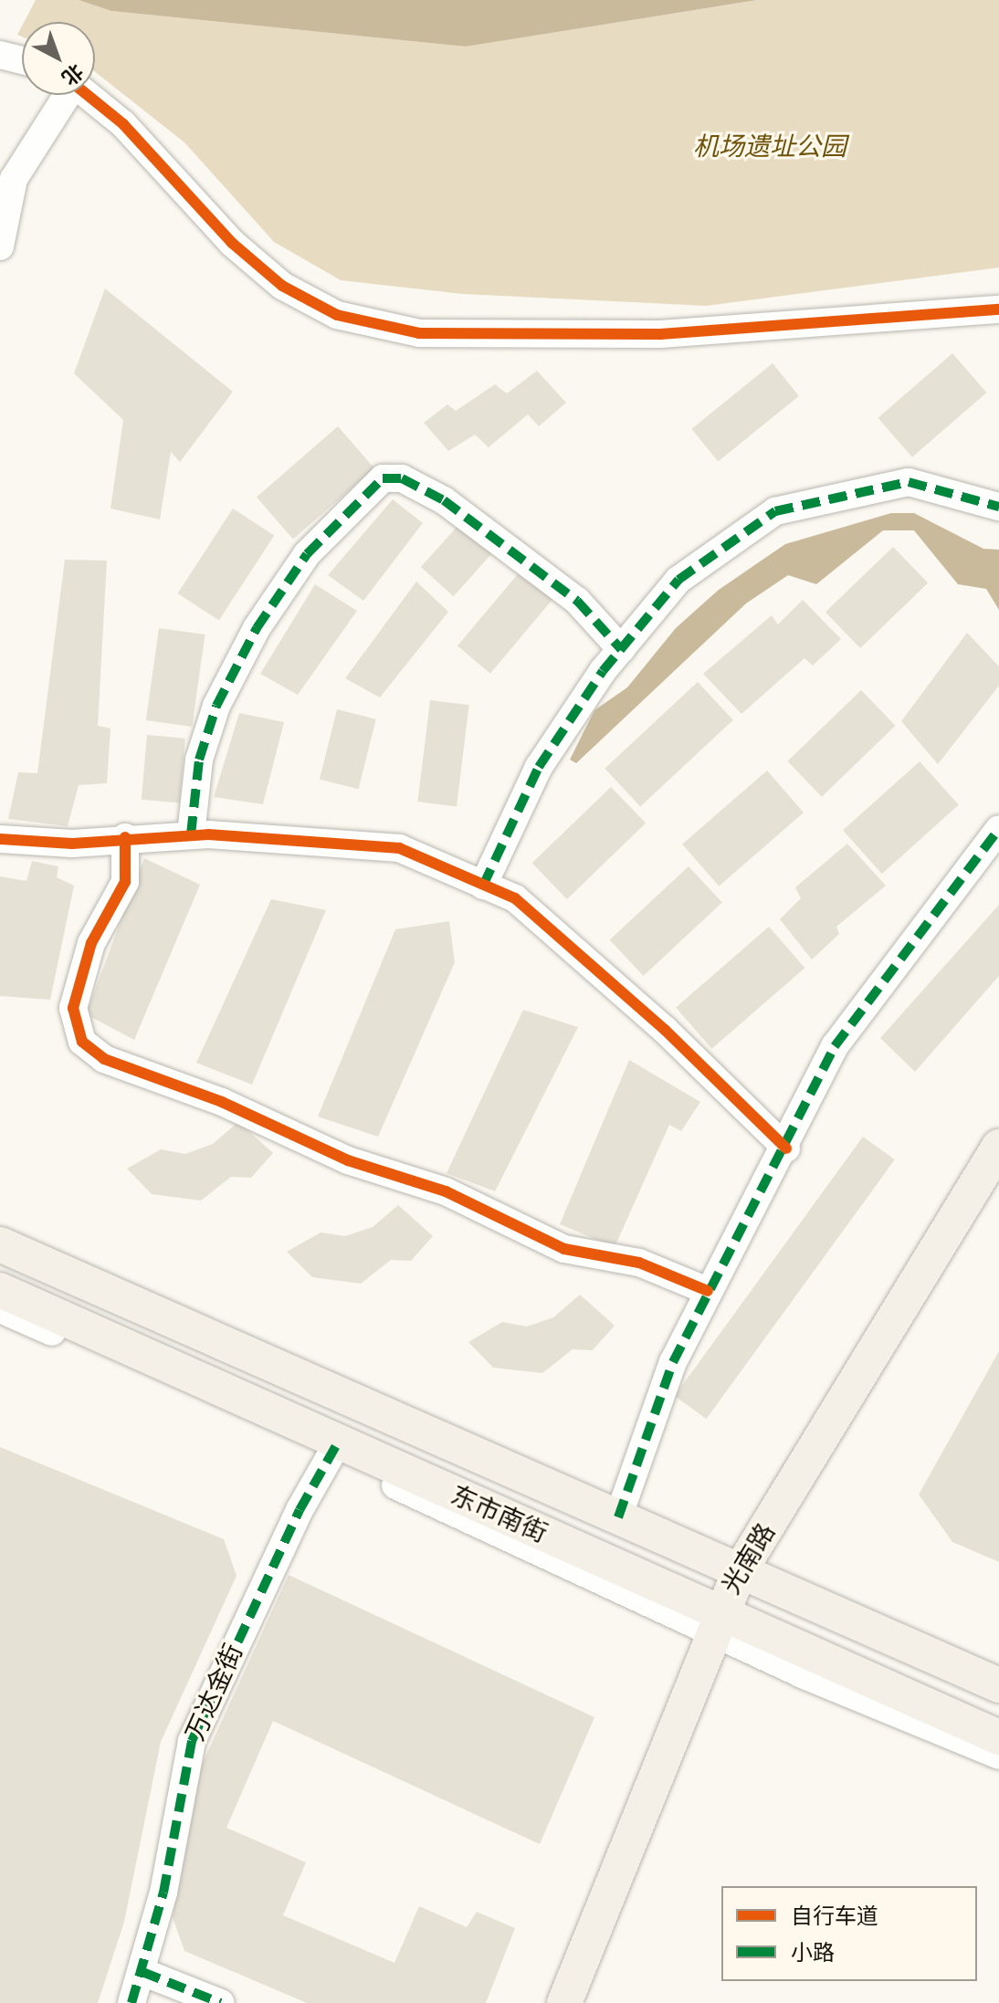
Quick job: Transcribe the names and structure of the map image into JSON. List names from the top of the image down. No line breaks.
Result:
{"streets":{"main road":["东市南街","光南路"],"street":["万达金街"]},"crossings":[["东市南街","光南路"],["东市南街","万达金街"]],"parks":["机场遗址公园"],"legend":["自行车道","小路"],"north":"bottom right"}
